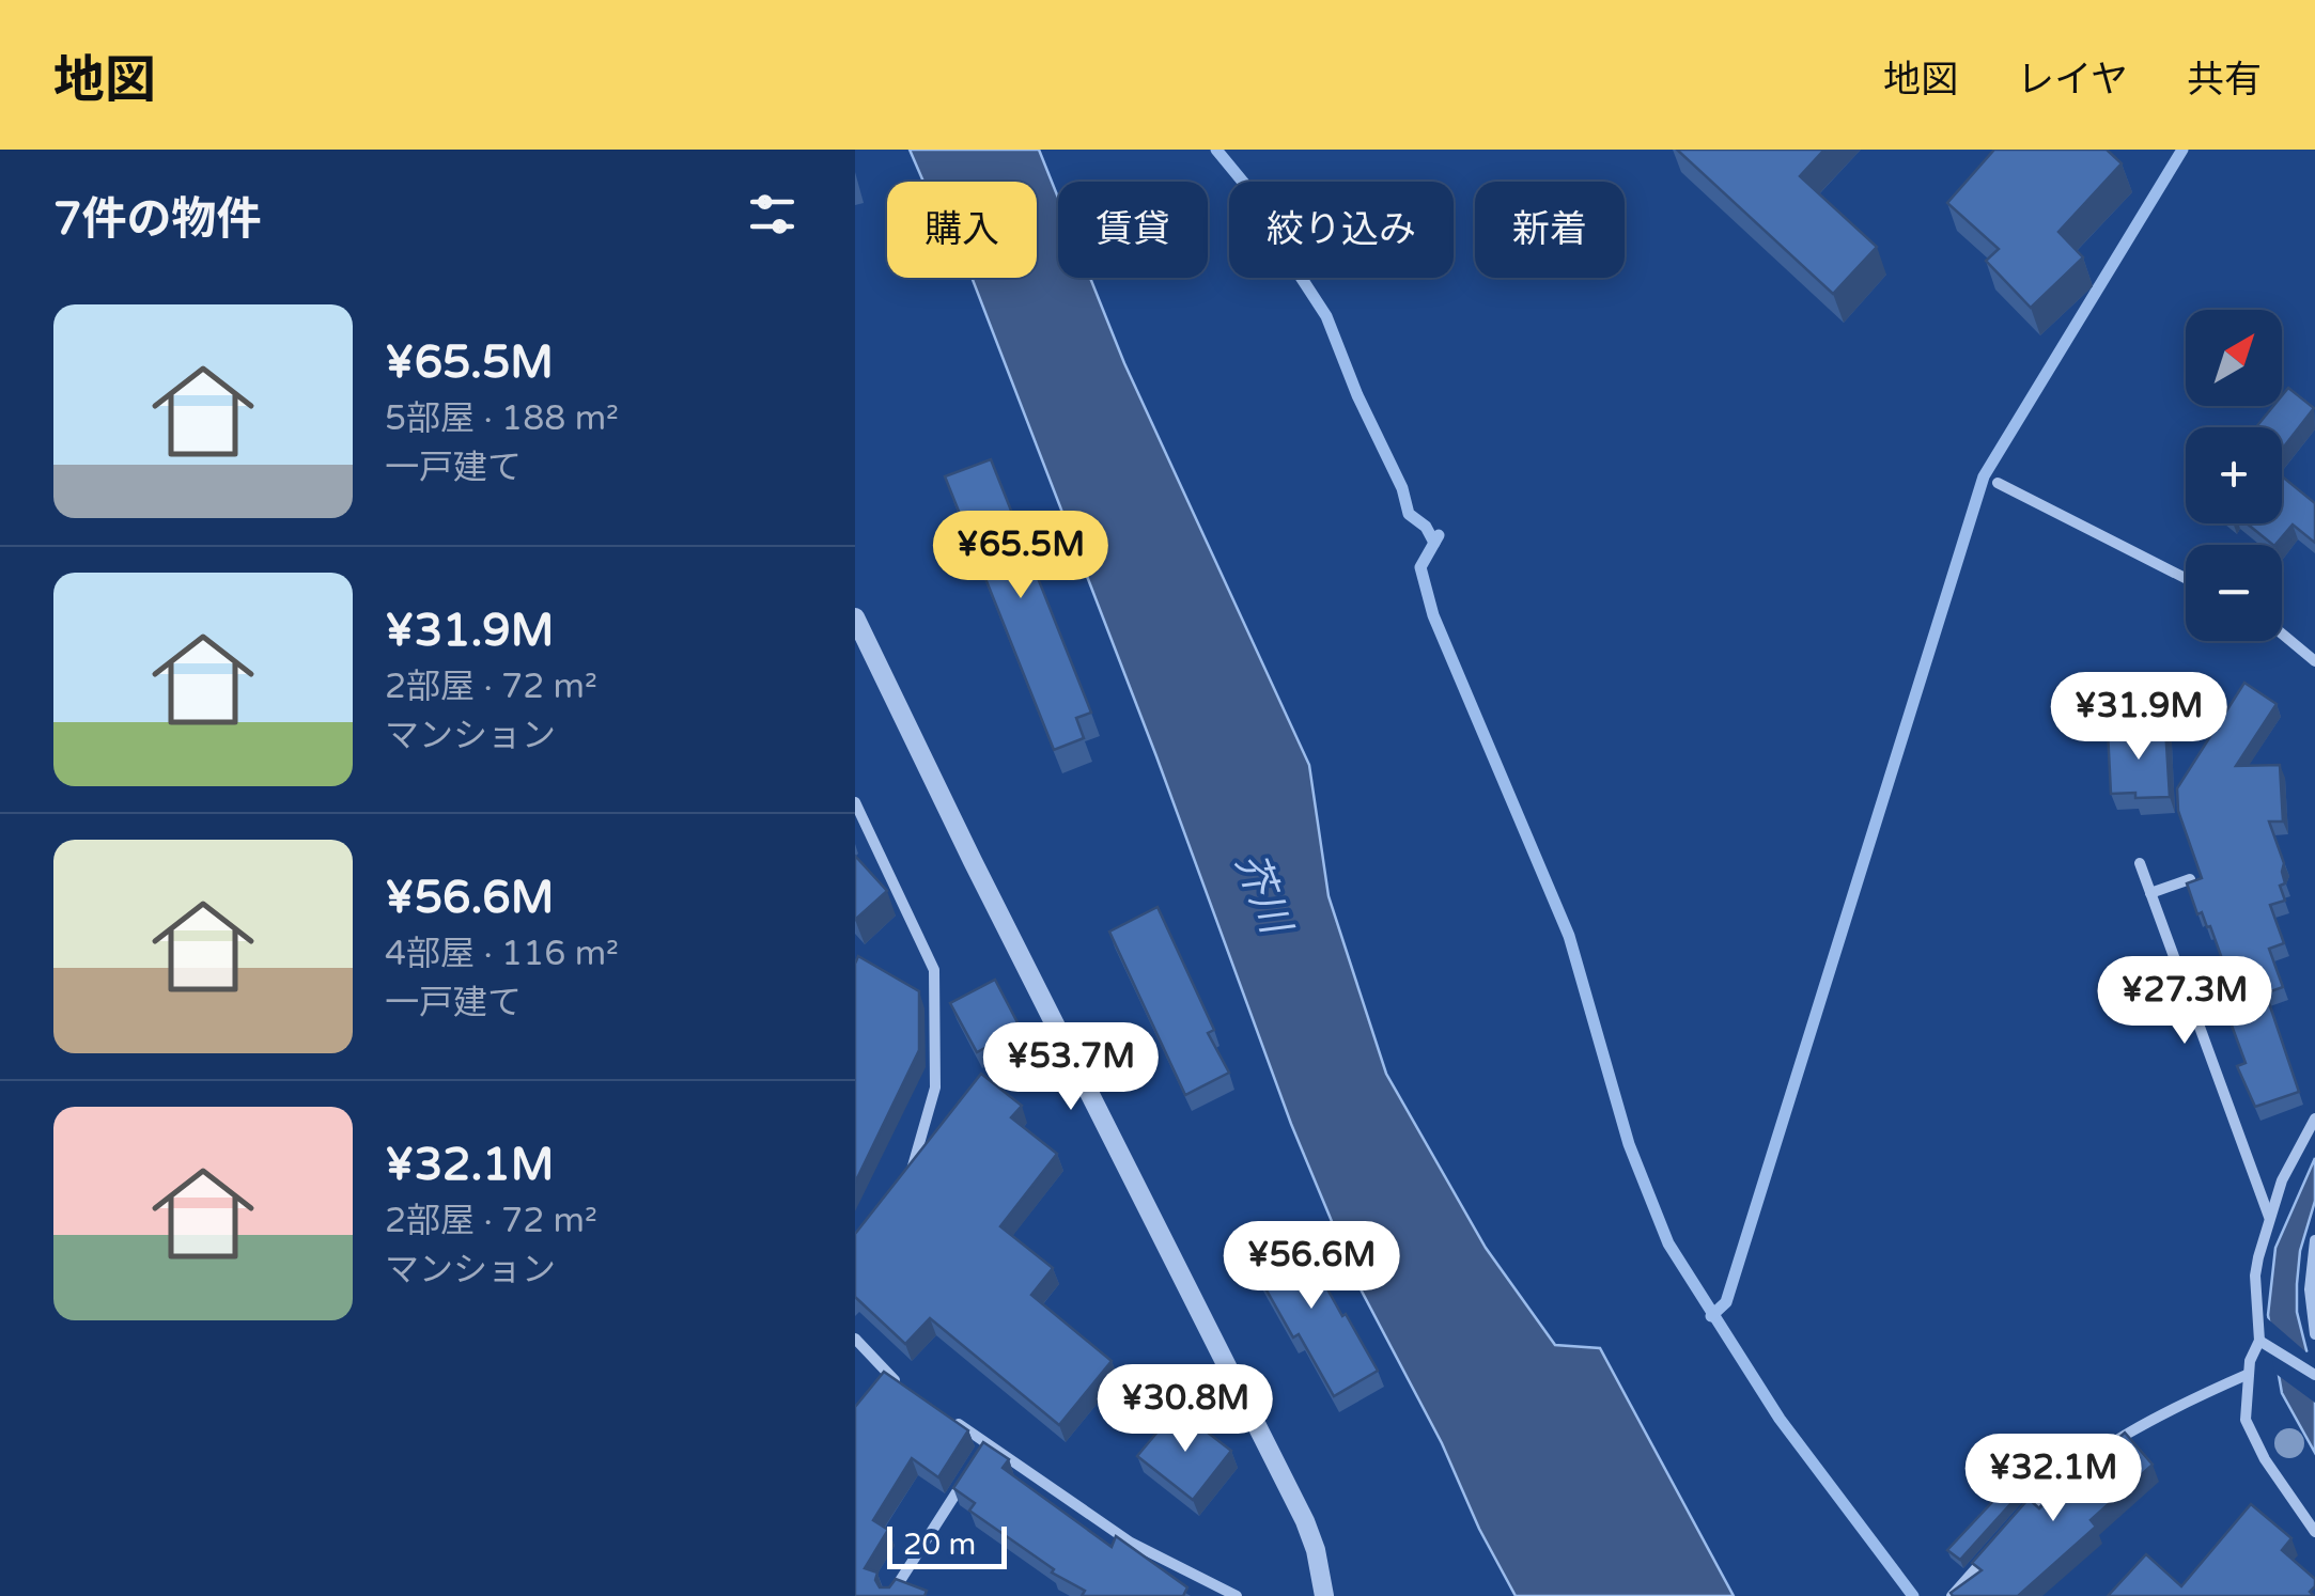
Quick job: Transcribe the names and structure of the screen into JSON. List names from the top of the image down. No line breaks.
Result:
{"water":["芥川"],"scale_bar":"20 m","north":"top right","page":{"header":"地図","nav":["地図","レイヤ","共有"],"heading":"7件の物件","chip":["購入","賃貸","絞り込み","新着"],"list":[{"name":"¥65.5M","note":"5部屋 · 188 m² · 一戸建て"},{"name":"¥31.9M","note":"2部屋 · 72 m² · マンション"},{"name":"¥56.6M","note":"4部屋 · 116 m² · 一戸建て"},{"name":"¥32.1M","note":"2部屋 · 72 m² · マンション"}],"map_buttons":["+","−"],"price":["¥65.5M","¥31.9M","¥27.3M","¥53.7M","¥56.6M","¥30.8M","¥32.1M"],"scale":"20 m"}}
